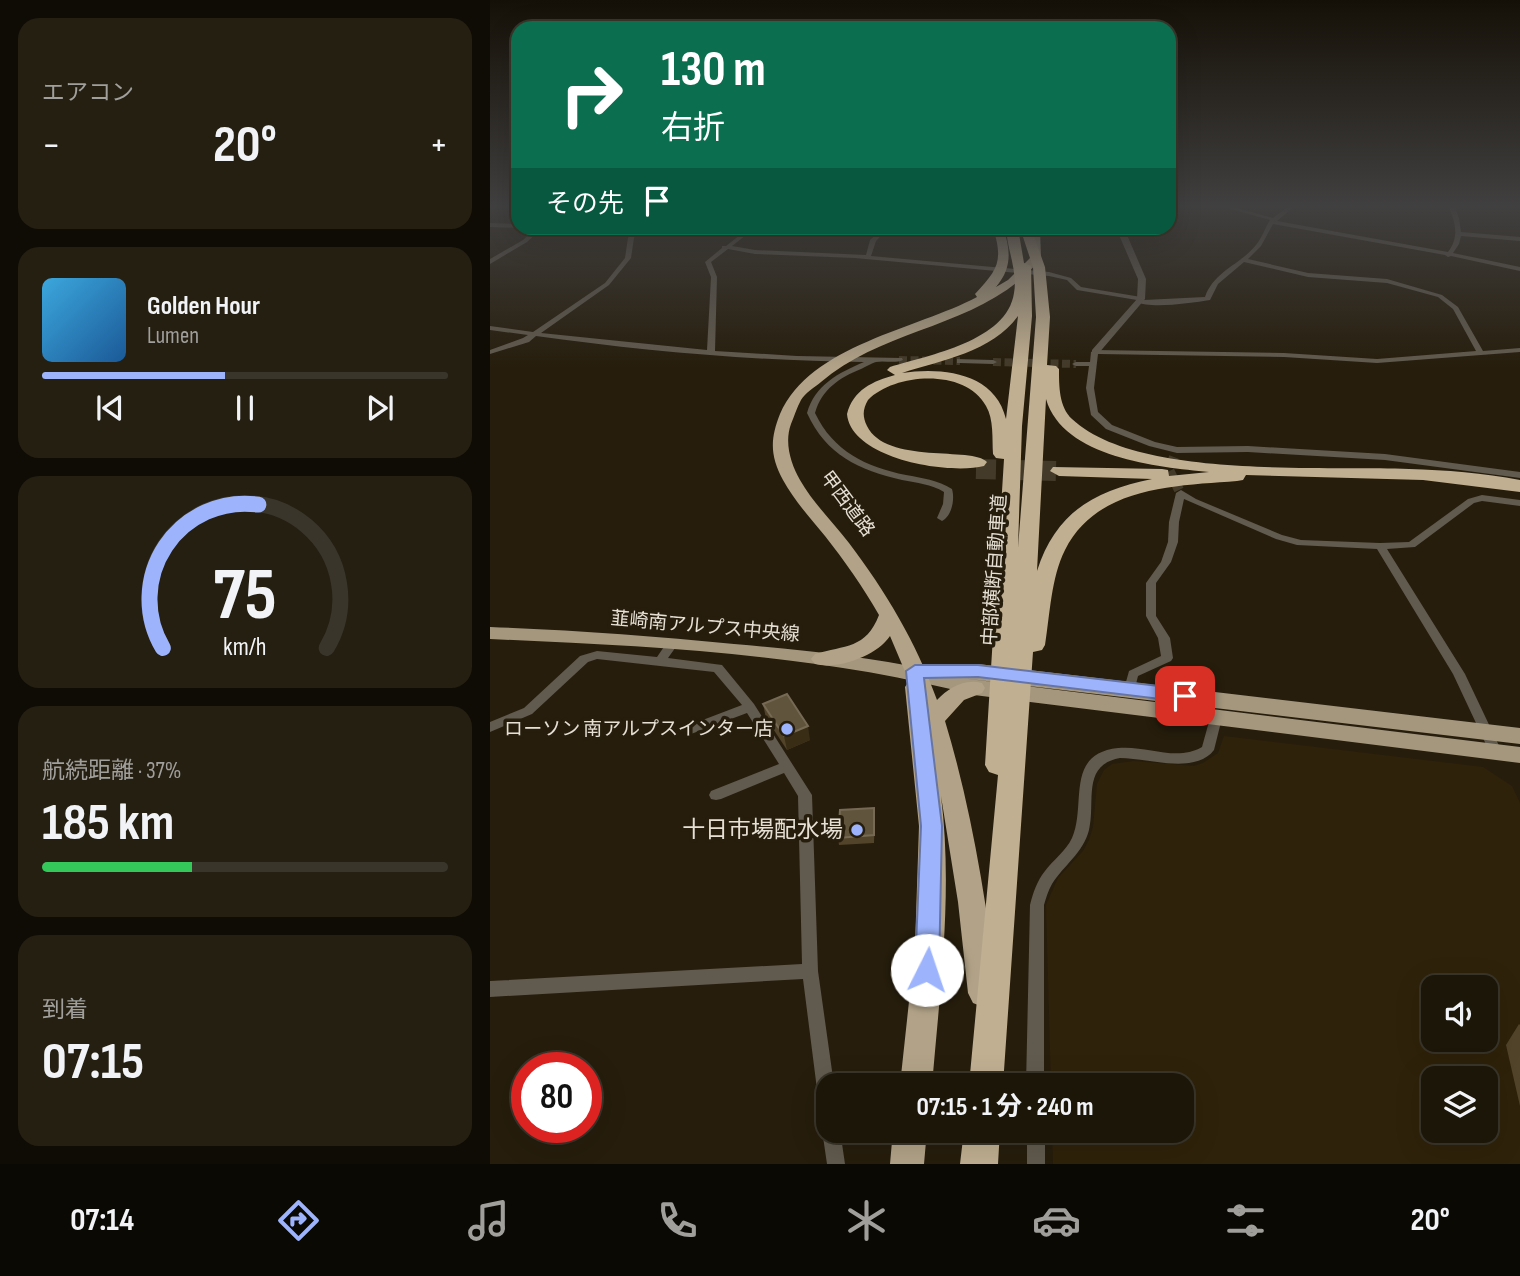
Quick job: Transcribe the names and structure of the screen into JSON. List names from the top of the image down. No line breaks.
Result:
{"streets":{"highway":["甲西道路","中部横断自動車道"],"main road":["韮崎南アルプス中央線"]},"crossings":[["甲西道路","韮崎南アルプス中央線"]],"places":["ローソン 南アルプスインター店","十日市場配水場"],"page":{"tile":["エアコン",["航続距離 · 37%","185 km"],["到着","07:15"]],"turn":["130 m","右折"],"heat":["−","20°","+"],"then":"その先","song":["Golden Hour","Lumen"],"limit":"80","trip":"07:15 · 1 分 · 240 m","tabs":["07:14","20°"],"gauge":["75","km/h"]}}
